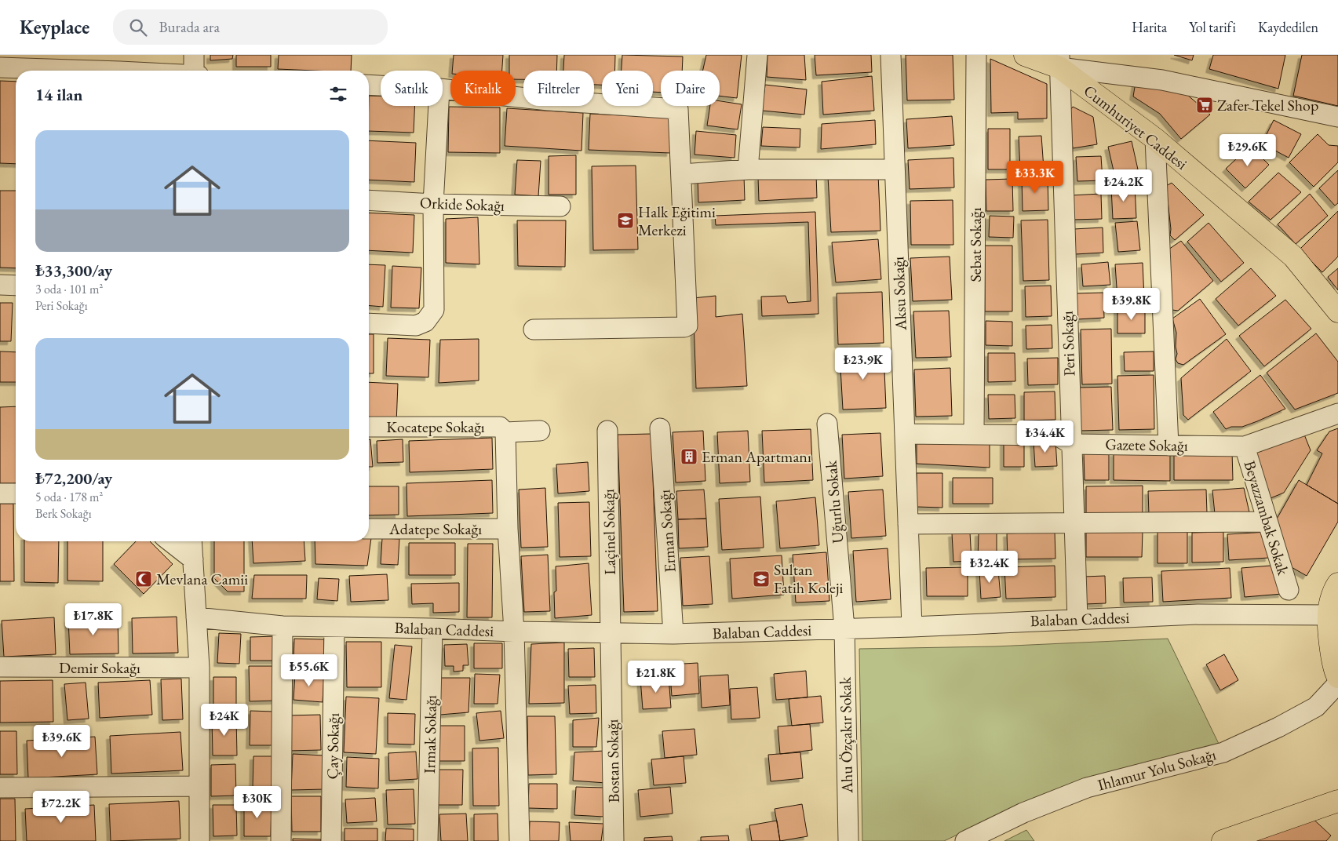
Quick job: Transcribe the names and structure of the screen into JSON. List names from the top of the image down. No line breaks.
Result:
{"streets":{"main road":["Cumhuriyet Caddesi"],"street":["Orkide Sokağı","Sebat Sokağı","Aksu Sokağı","Peri Sokağı","Kocatepe Sokağı","Gazete Sokağı","Uğurlu Sokak","Beyazzambak Sokak","Adatepe Sokağı","Erman Sokağı","Laçinel Sokağı","Balaban Caddesi","Demir Sokağı","Irmak Sokağı","Ahu Özçakır Sokak","Çay Sokağı","Bostan Sokağı","Ihlamur Yolu Sokağı"]},"crossings":[["Cumhuriyet Caddesi","Peri Sokağı"],["Sebat Sokağı","Gazete Sokağı"],["Aksu Sokağı","Gazete Sokağı"],["Aksu Sokağı","Balaban Caddesi"],["Peri Sokağı","Gazete Sokağı"],["Peri Sokağı","Balaban Caddesi"],["Gazete Sokağı","Beyazzambak Sokak"],["Uğurlu Sokak","Balaban Caddesi"],["Uğurlu Sokak","Ahu Özçakır Sokak"],["Erman Sokağı","Balaban Caddesi"],["Laçinel Sokağı","Balaban Caddesi"],["Laçinel Sokağı","Bostan Sokağı"],["Balaban Caddesi","Irmak Sokağı"],["Balaban Caddesi","Ahu Özçakır Sokak"],["Balaban Caddesi","Çay Sokağı"],["Balaban Caddesi","Bostan Sokağı"]],"places":{"supermarket":["Zafer Tekel Shop"],"school or university":["Halk Eğitimi Merkezi","Sultan Fatih Koleji"],"building":["Erman Apartmanı"],"mosque":["Mevlana Camii"]},"page":{"header":"Keyplace","search":"Burada ara","nav":["Harita","Yol tarifi","Kaydedilen"],"chip":["Satılık","Kiralık","Filtreler","Yeni","Daire"],"heading":"14 ilan","list":[{"name":"₺33,300/ay","note":"3 oda · 101 m² · Peri Sokağı"},{"name":"₺72,200/ay","note":"5 oda · 178 m² · Berk Sokağı"}],"price":["₺29.6K","₺33.3K","₺24.2K","₺39.8K","₺23.9K","₺34.4K","₺32.4K","₺17.8K","₺55.6K","₺21.8K","₺24K","₺39.6K","₺30K","₺72.2K"]}}
